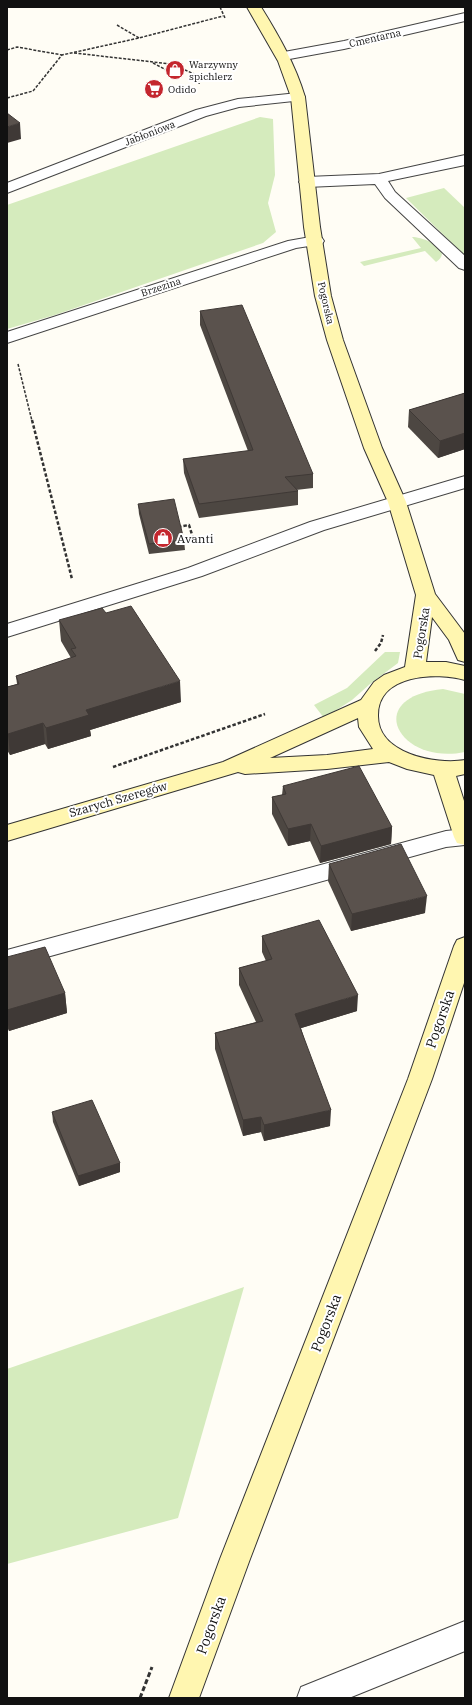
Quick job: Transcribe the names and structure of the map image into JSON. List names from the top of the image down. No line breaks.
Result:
{"streets":{"street":["Cmentarna","Jabłoniowa","Brzezina","Pogorska","Szarych Szeregów"]},"crossings":[["Cmentarna","Pogorska"],["Jabłoniowa","Pogorska"],["Brzezina","Pogorska"]],"places":{"shop":["Warzywny spichlerz","Avanti"],"supermarket":["Odido"]}}
